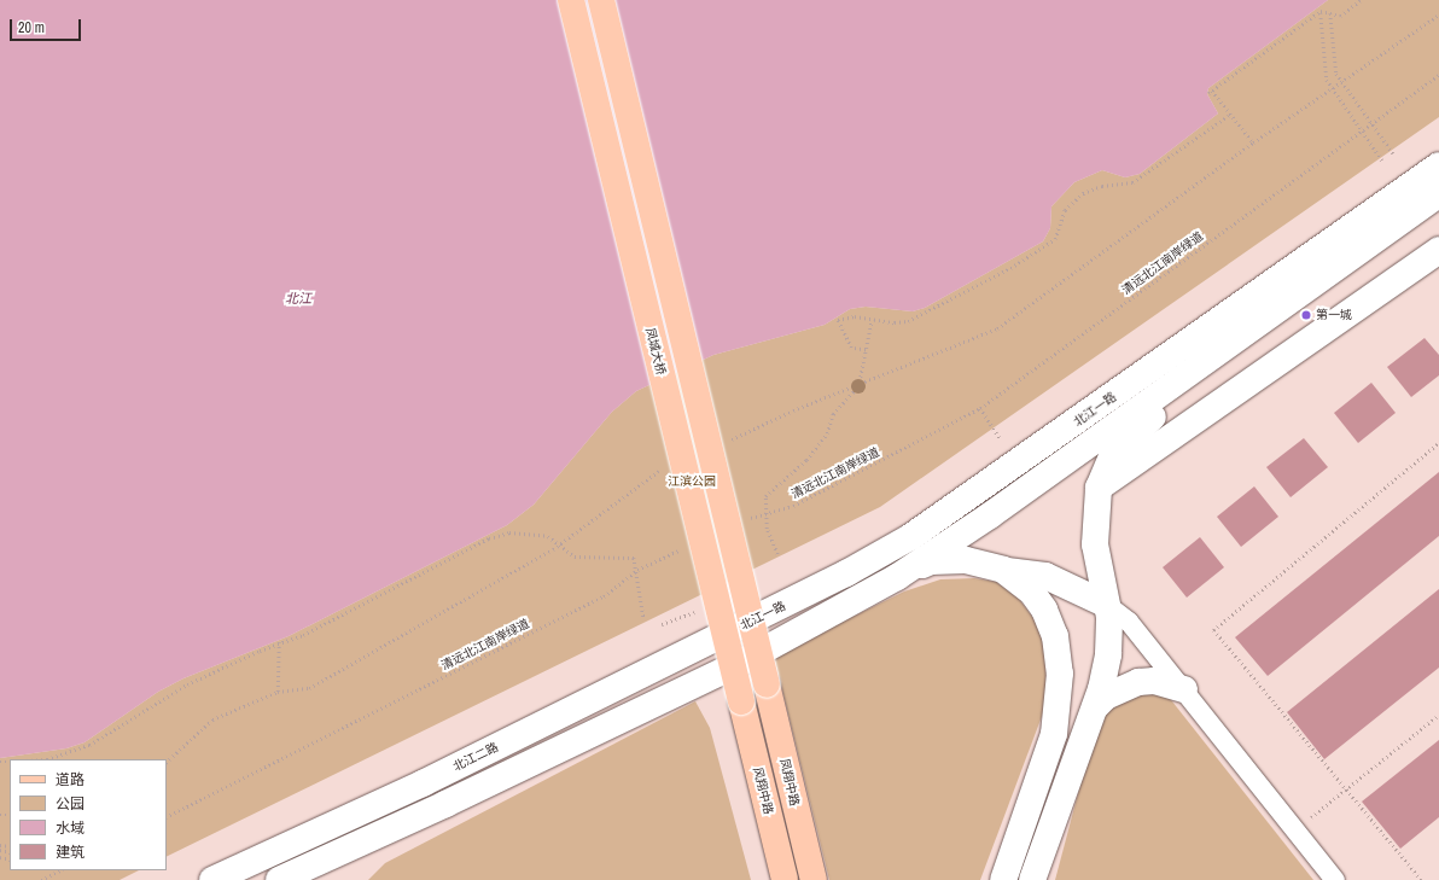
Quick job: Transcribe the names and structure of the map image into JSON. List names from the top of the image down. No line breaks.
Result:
{"streets":{"main road":["凤城大桥","北江一路","北江二路","凤翔中路","风翔中路"],"path":["清远北江南岸绿道"]},"crossings":[["凤城大桥","风翔中路"],["北江一路","北江二路"]],"water":["北江"],"parks":["江滨公园"],"places":["第一城"],"legend":["道路","公园","水域","建筑"],"scale_bar":"20 m"}
